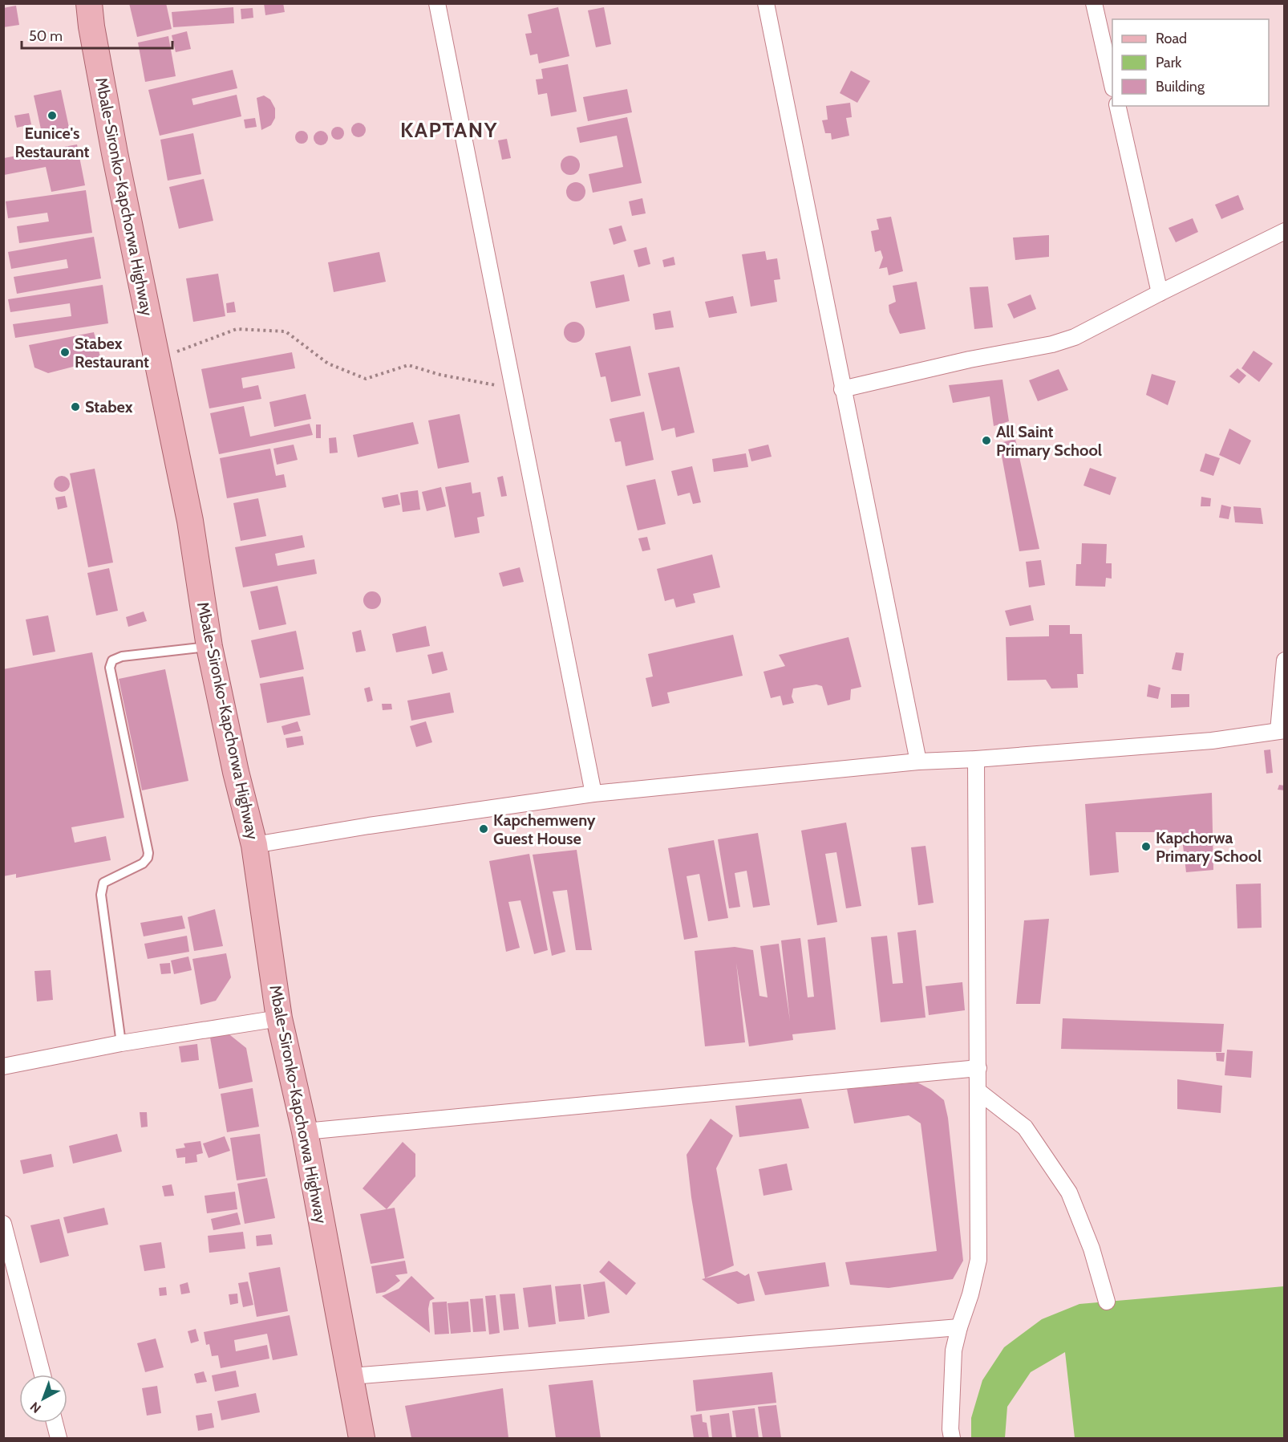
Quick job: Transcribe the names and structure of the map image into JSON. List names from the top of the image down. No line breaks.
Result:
{"streets":{"main road":["Mbale-Sironko-Kapchorwa Highway"]},"districts":["KAPTANY"],"places":["Eunice's Restaurant","Stabex Restaurant","Stabex","All Saint Primary School","Kapchemweny Guest House","Kapchorwa Primary School"],"legend":["Road","Park","Building"],"scale_bar":"50 m","north":"bottom left"}
